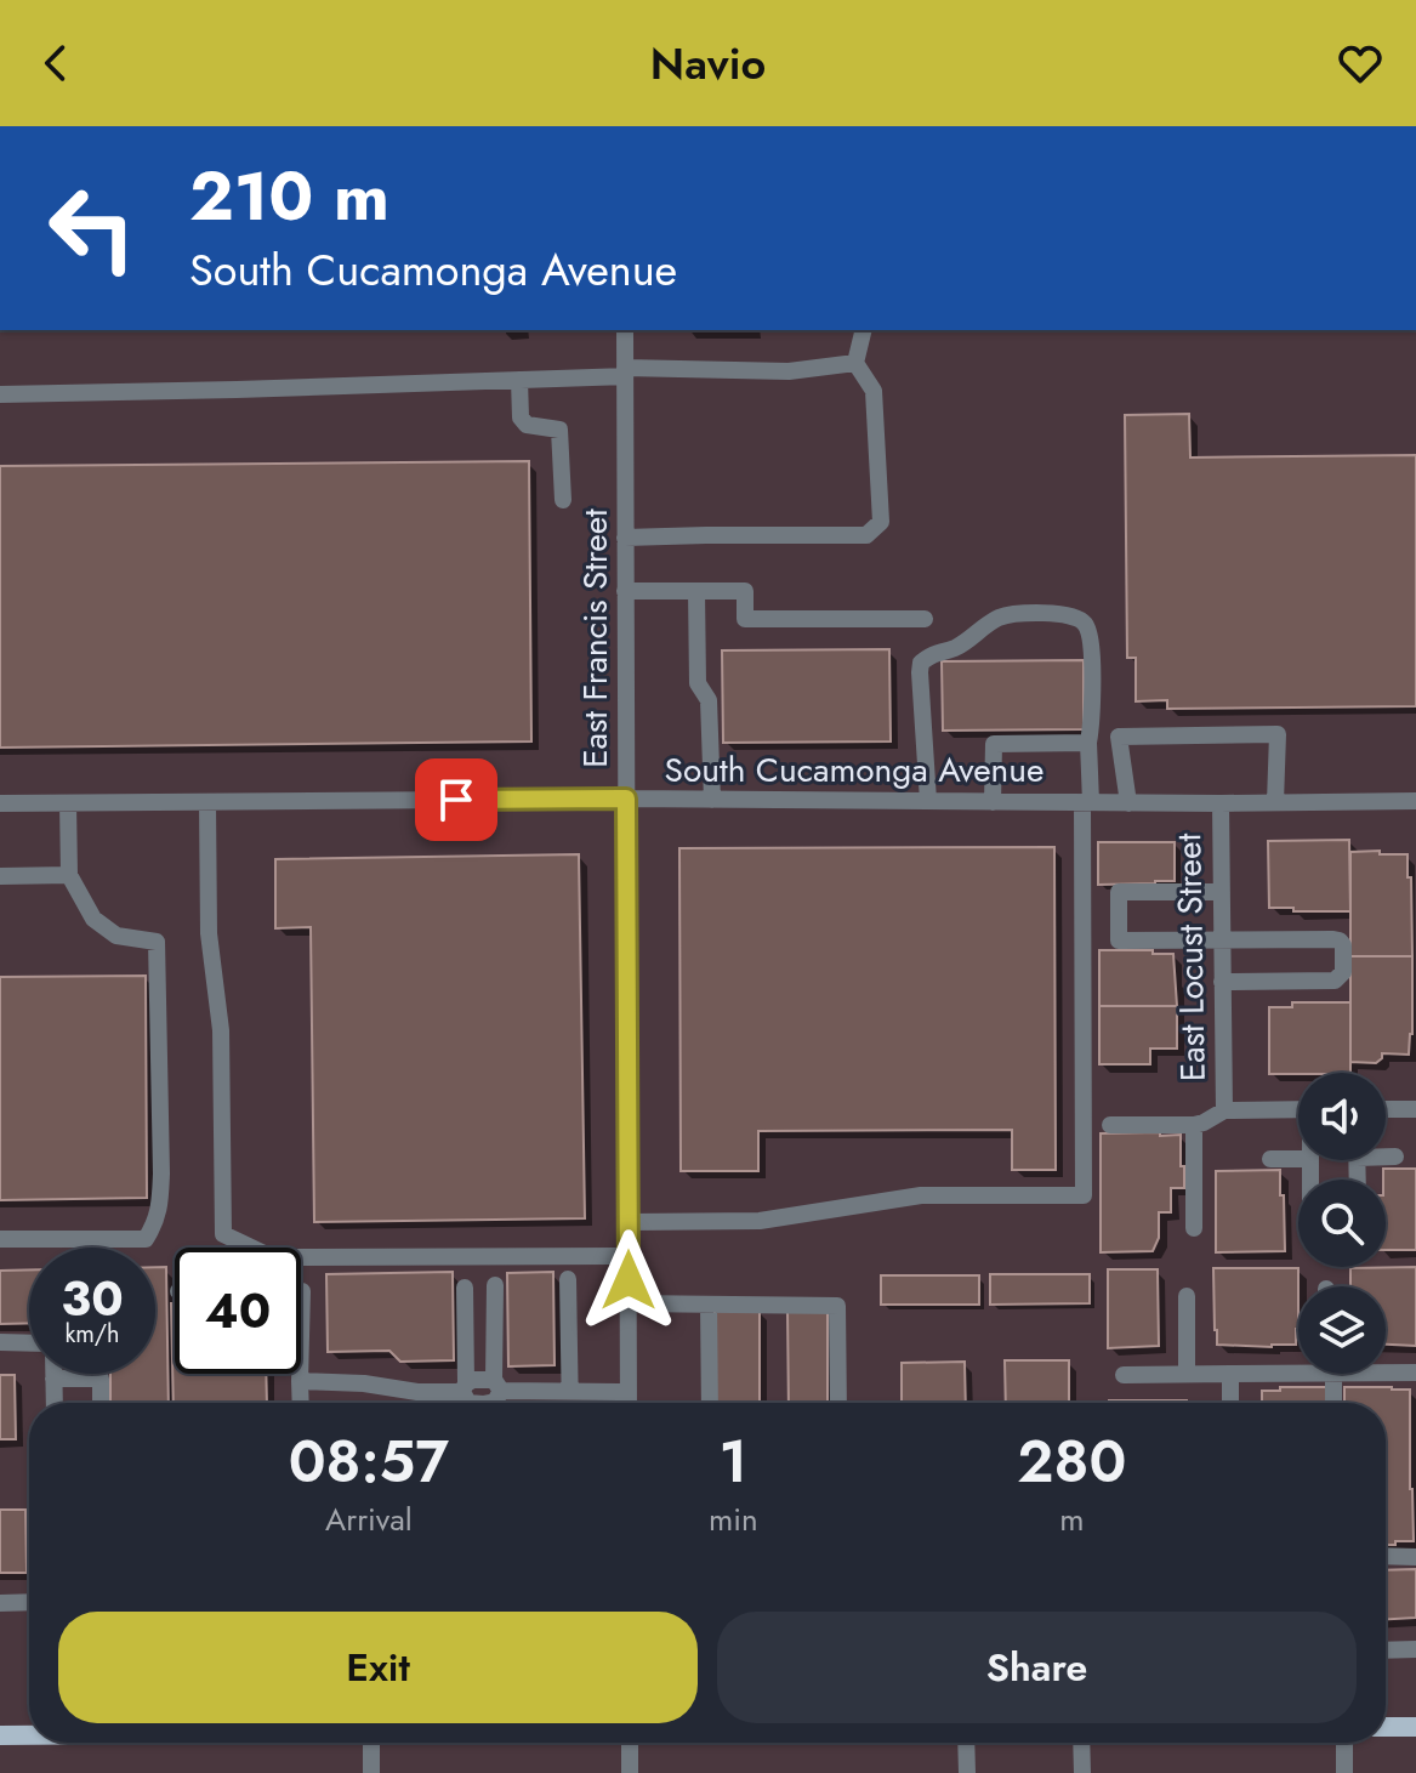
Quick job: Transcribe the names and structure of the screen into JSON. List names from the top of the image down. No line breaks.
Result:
{"streets":{"street":["East Francis Street","South Cucamonga Avenue","East Locust Street"]},"crossings":[["East Francis Street","South Cucamonga Avenue"],["South Cucamonga Avenue","East Locust Street"]],"page":{"header":"Navio","turn":["210 m","South Cucamonga Avenue"],"speed":"30 km/h","limit":"40","eta":["08:57","Arrival","1","min","280","m"],"buttons":["Exit","Share"]}}
